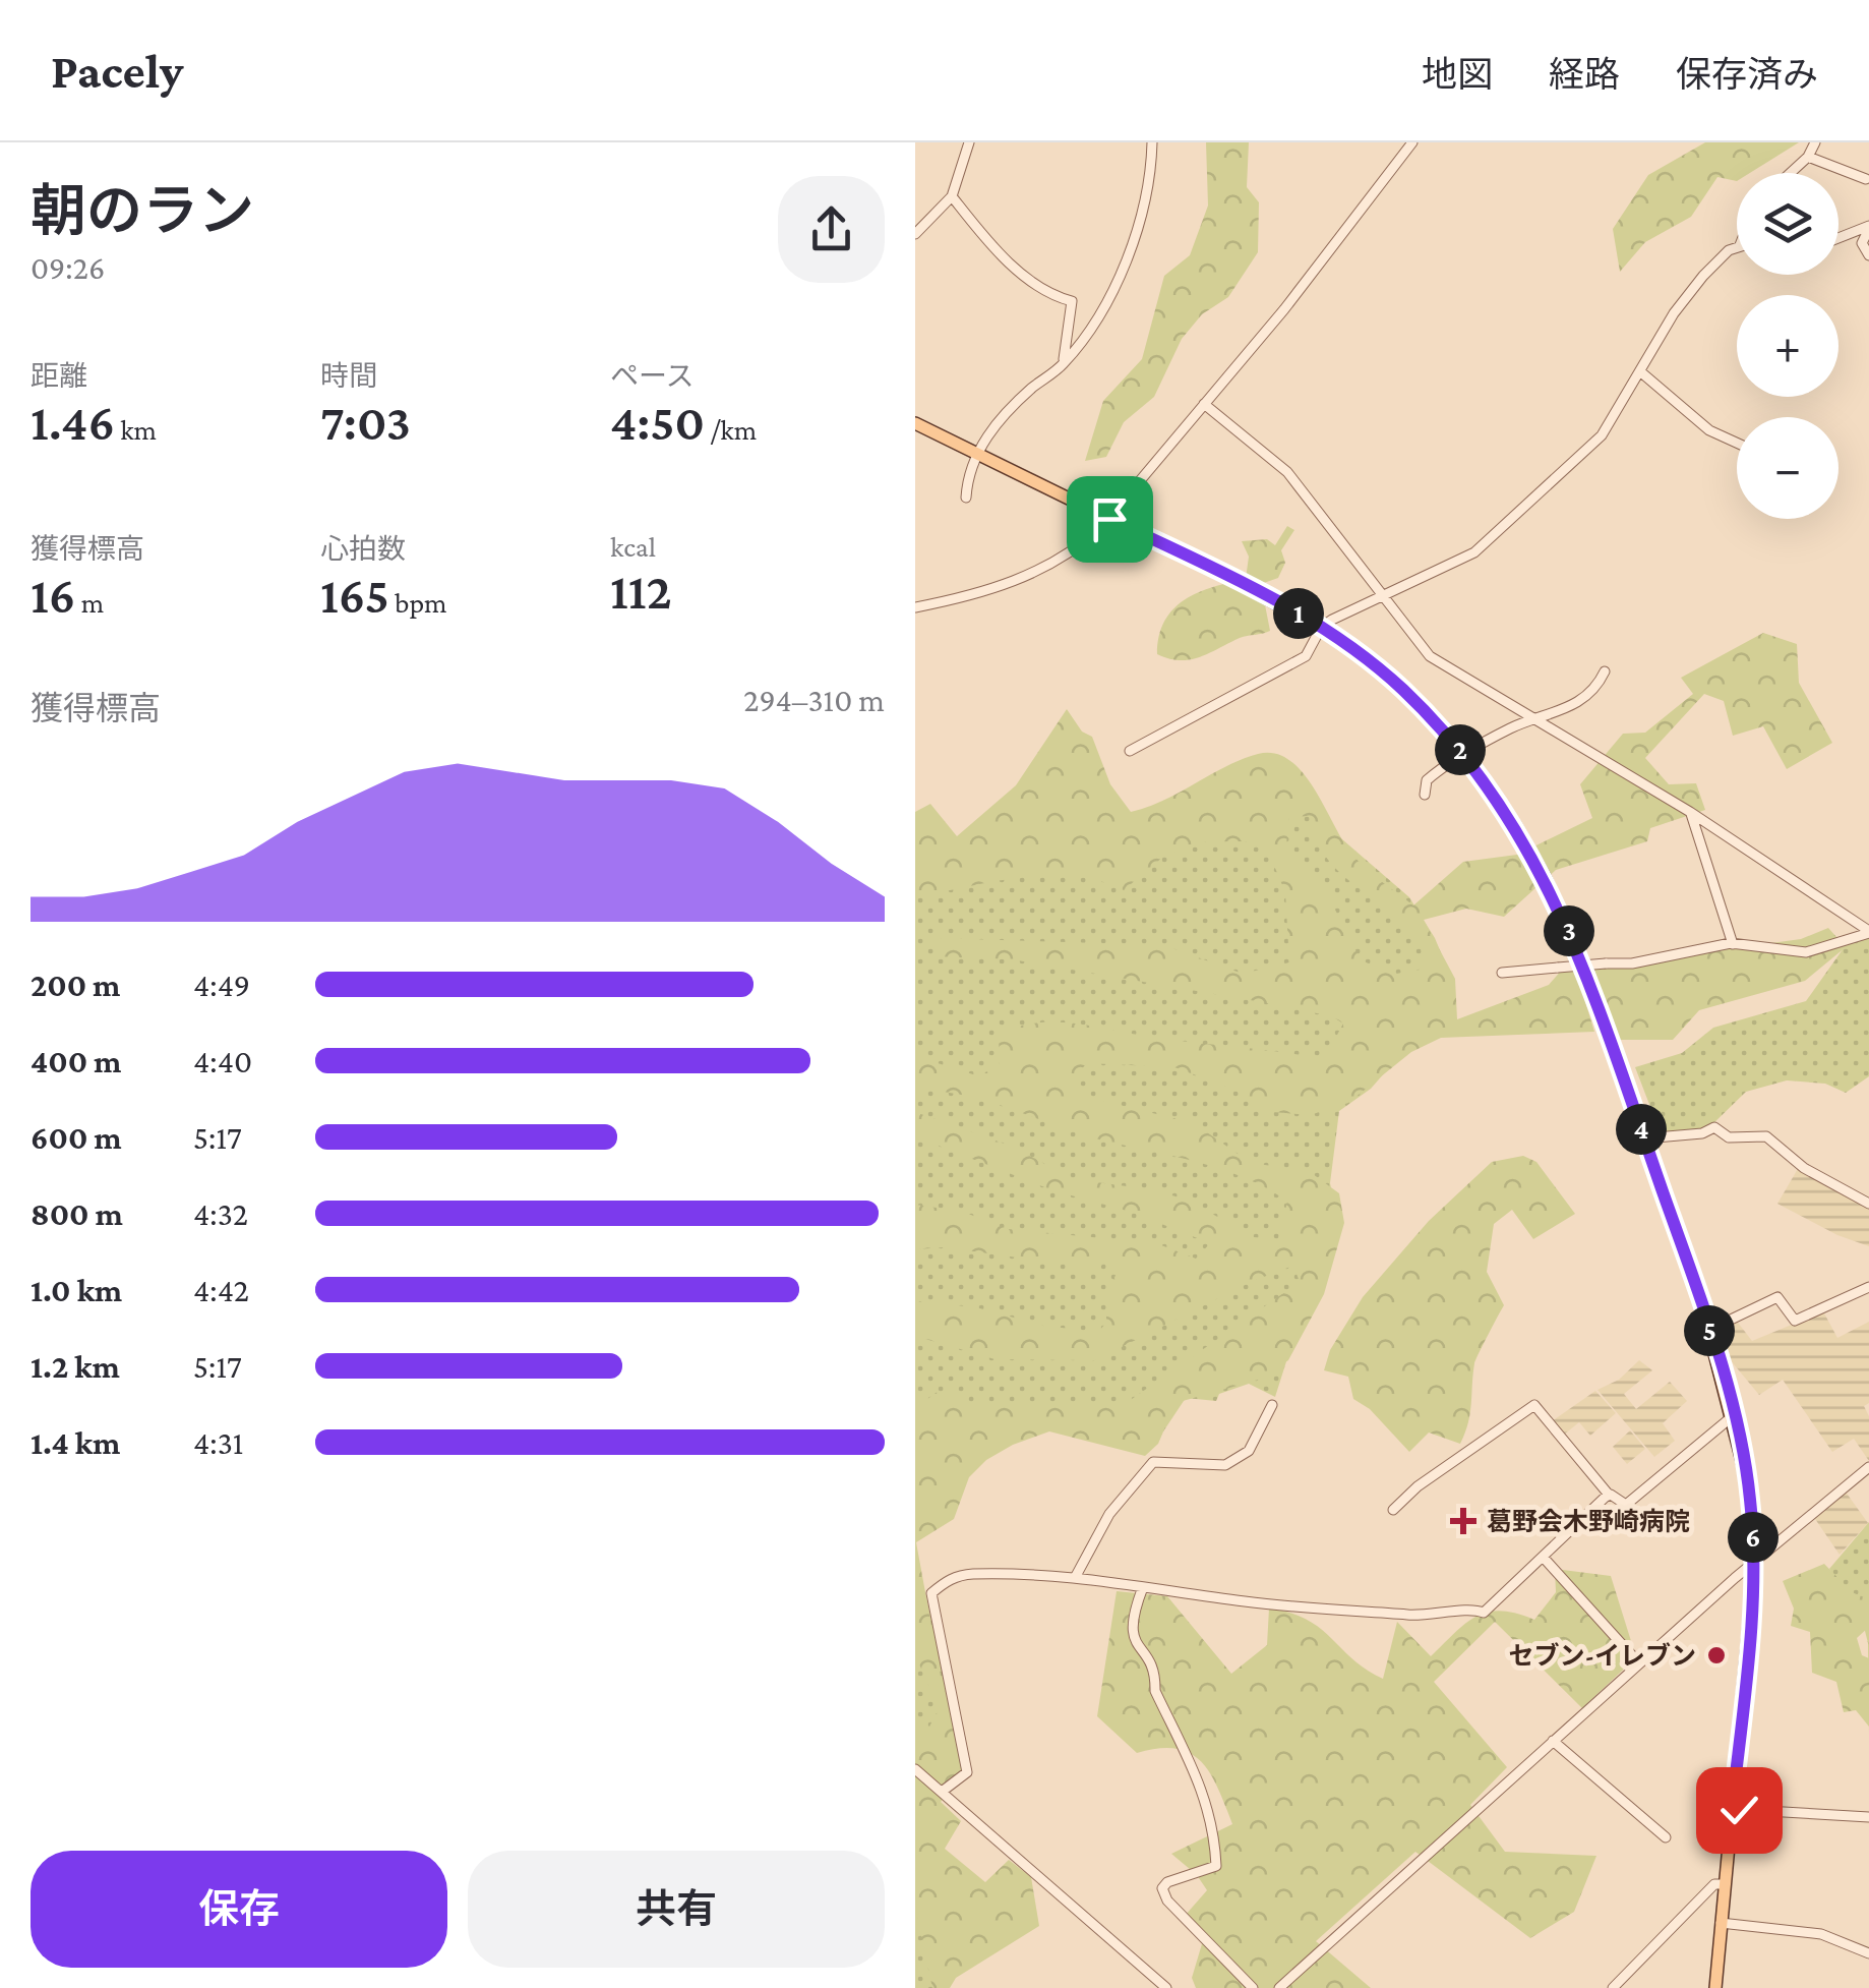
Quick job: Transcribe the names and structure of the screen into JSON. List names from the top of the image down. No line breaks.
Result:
{"places":{"health":["葛野会木野崎病院"],"other":["セブン-イレブン"]},"page":{"header":"Pacely","nav":["地図","経路","保存済み"],"heading":["朝のラン","09:26"],"map_buttons":["+","−"],"stats":[["距離","1.46 km"],["時間","7:03"],["ペース","4:50 /km"],["獲得標高","16 m"],["心拍数","165 bpm"],["kcal","112"]],"pins":["1","2","3","4","5","6"],"chart":["獲得標高","294–310 m"],"list":[{"name":"200 m","note":"4:49"},{"name":"400 m","note":"4:40"},{"name":"600 m","note":"5:17"},{"name":"800 m","note":"4:32"},{"name":"1.0 km","note":"4:42"},{"name":"1.2 km","note":"5:17"},{"name":"1.4 km","note":"4:31"}],"buttons":["保存","共有"]}}
